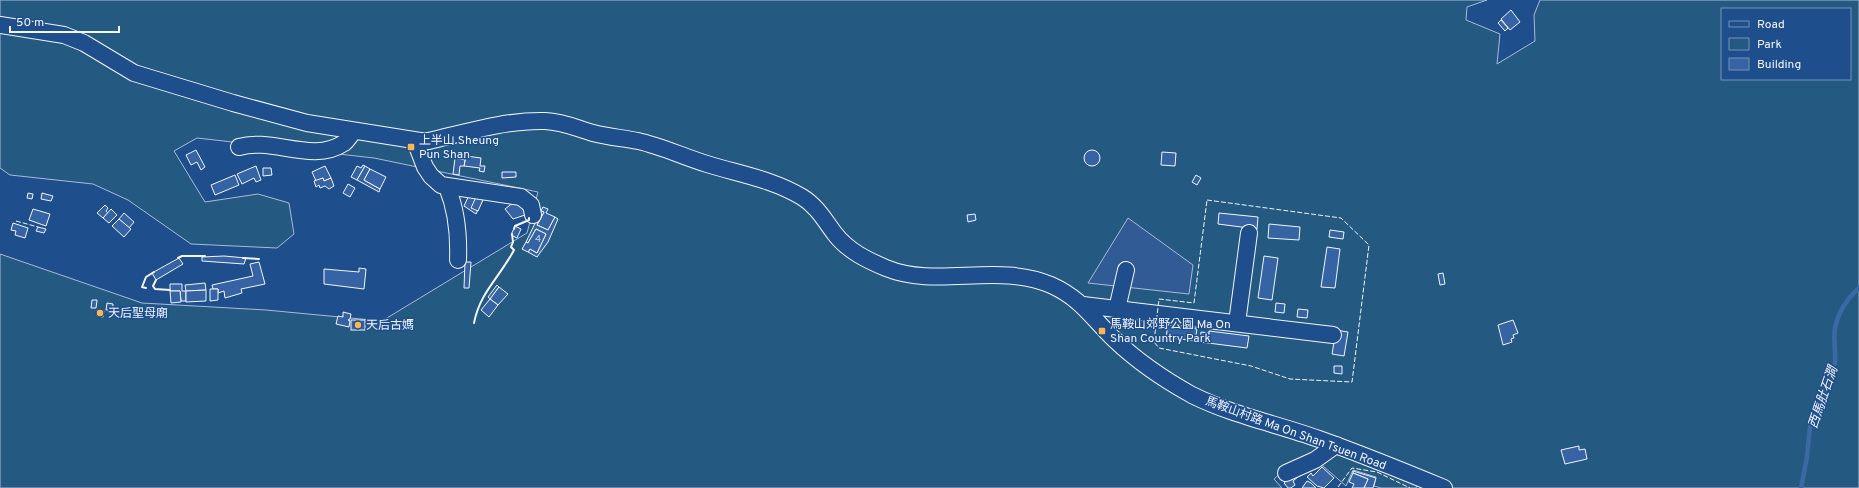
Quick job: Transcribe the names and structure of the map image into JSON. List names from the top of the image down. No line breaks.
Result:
{"streets":{"street":["馬鞍山村路 Ma On Shan Tsuen Road"]},"water":["西馬肚石澗"],"places":{"transit":["上半山 Sheung Pun Shan","馬鞍山郊野公園 Ma On Shan Country Park"],"other":["天后聖母廟","天后古媽"]},"house_numbers":["4"],"legend":["Road","Park","Building"],"scale_bar":"50 m"}
